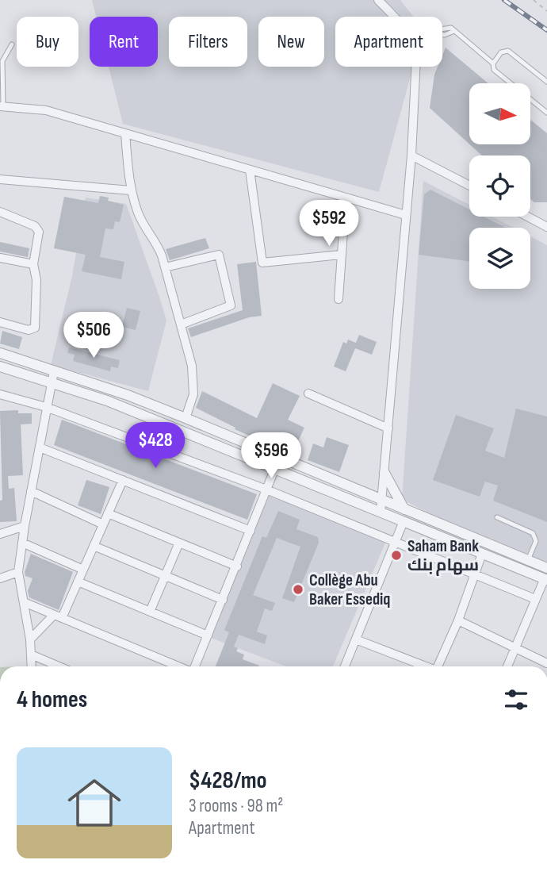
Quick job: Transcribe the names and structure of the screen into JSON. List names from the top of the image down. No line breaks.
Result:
{"places":["Saham Bank سهام بنك","Collège Abu Baker Essediq"],"north":"right","page":{"chip":["Buy","Rent","Filters","New","Apartment"],"price":["$592","$506","$428","$596"],"heading":"4 homes","list":[{"name":"$428/mo","note":"3 rooms · 98 m² · Apartment"}]}}
